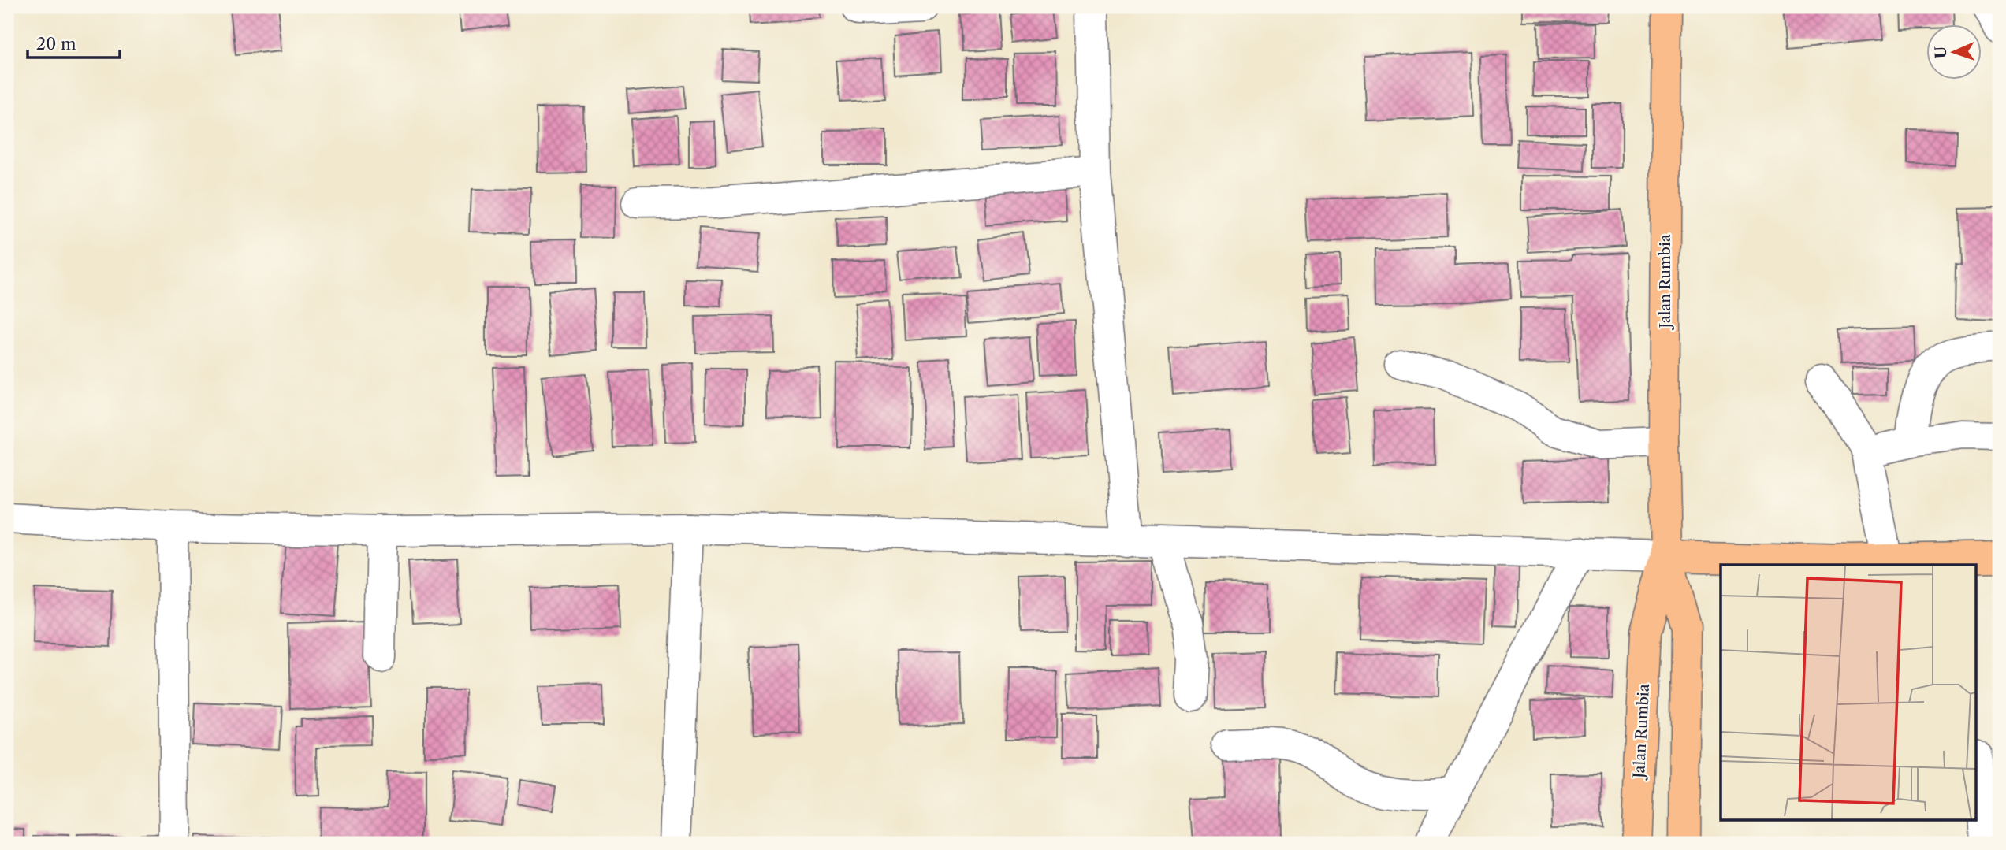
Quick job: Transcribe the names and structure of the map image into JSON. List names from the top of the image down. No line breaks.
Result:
{"streets":{"main road":["Jalan Rumbia"]},"scale_bar":"20 m","north":"left"}
